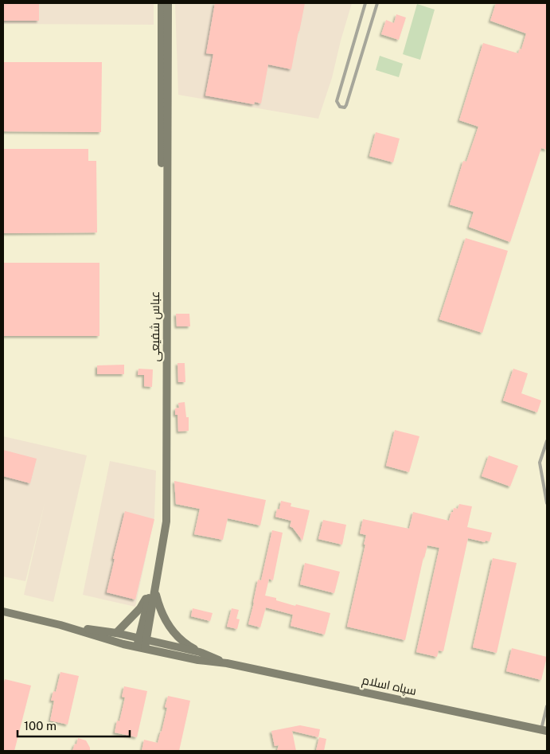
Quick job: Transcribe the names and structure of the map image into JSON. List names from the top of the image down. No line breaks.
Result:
{"streets":{"main road":["عباس شفیعی","سپاه اسلام"]},"crossings":[["عباس شفیعی","سپاه اسلام"]],"scale_bar":"100 m"}
